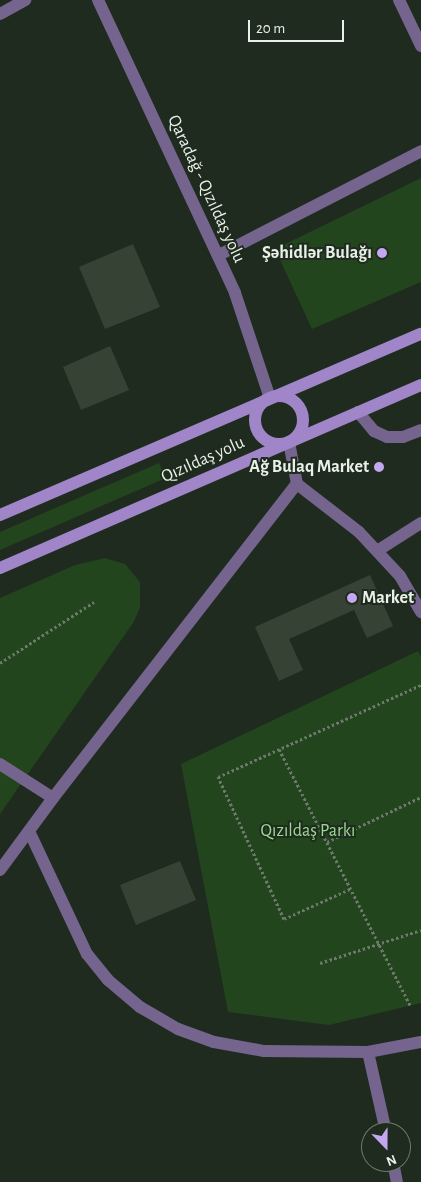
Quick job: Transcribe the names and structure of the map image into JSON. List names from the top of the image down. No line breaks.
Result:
{"streets":{"main road":["Qızıldaş yolu"],"street":["Qaradağ - Qızıldaş yolu"]},"crossings":[["Qaradağ - Qızıldaş yolu","Qızıldaş yolu"]],"parks":["Qızıldaş Parkı"],"places":["Şəhidlər Bulağı","Ağ Bulaq Market","Market"],"scale_bar":"20 m","north":"bottom"}
